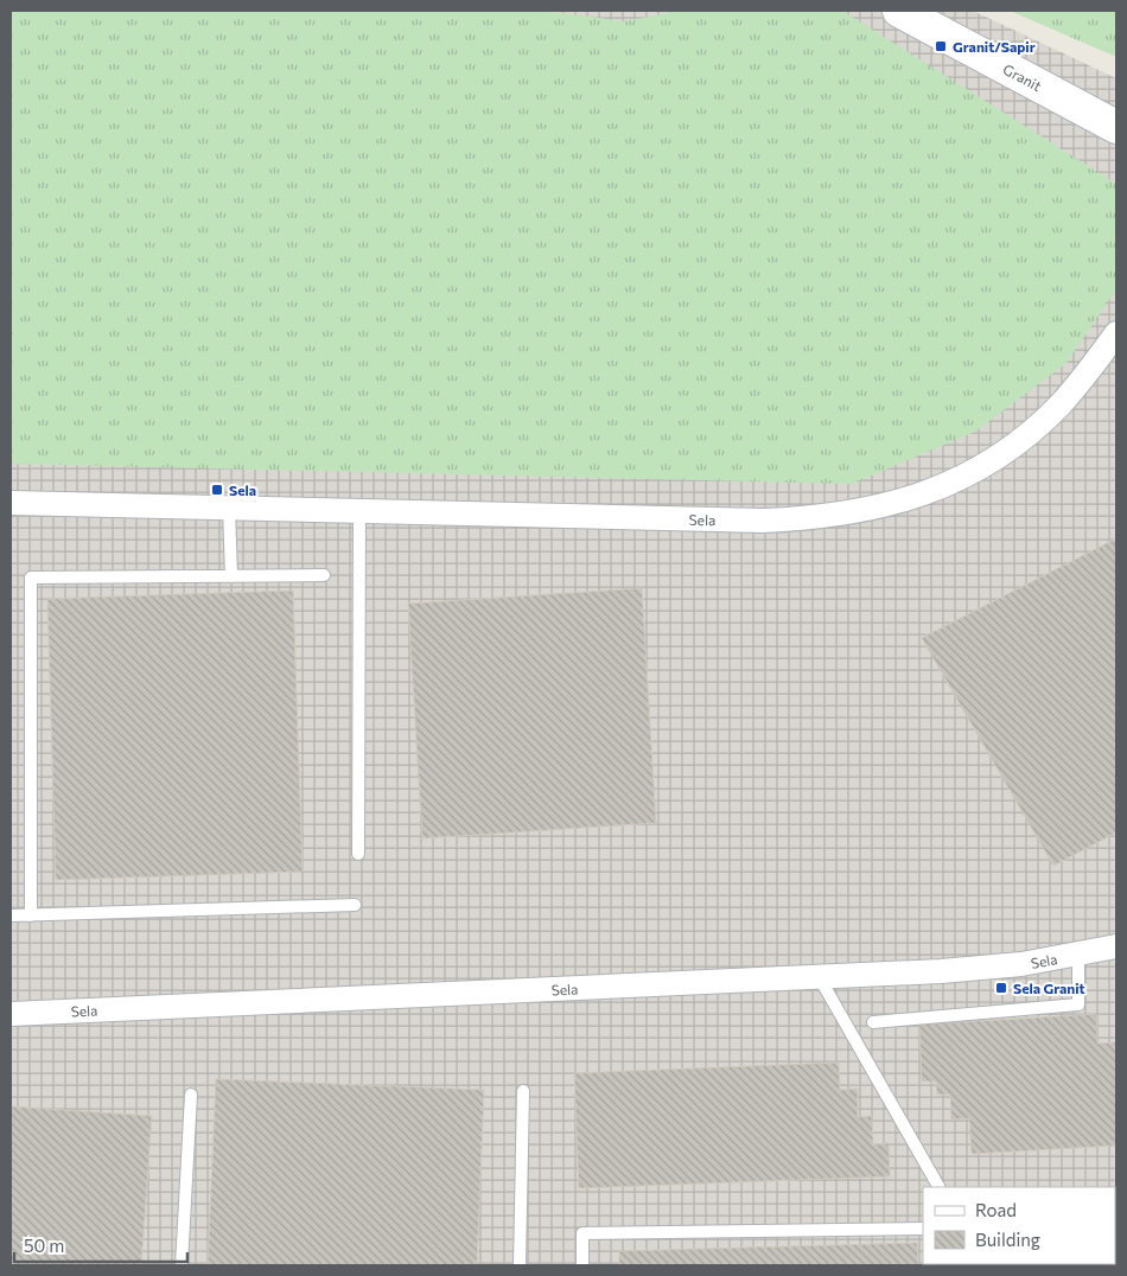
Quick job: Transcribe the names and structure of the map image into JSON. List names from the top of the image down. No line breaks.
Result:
{"streets":{"street":["Granit","Sela"]},"places":{"transit":["Granit/Sapir","Sela","Sela Granit"]},"legend":["Road","Building"],"scale_bar":"50 m"}
